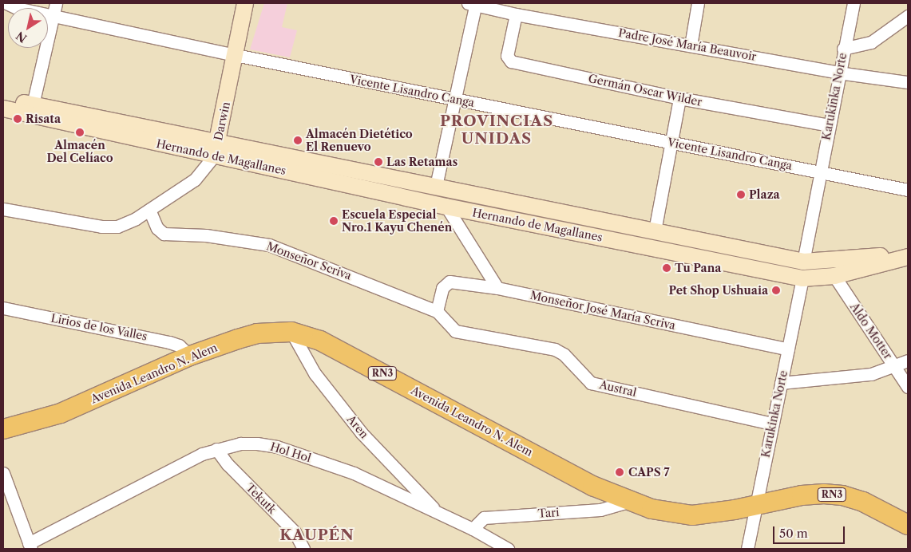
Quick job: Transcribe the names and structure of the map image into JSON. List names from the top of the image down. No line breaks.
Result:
{"streets":{"highway":["Avenida Leandro N. Alem","RN3"],"main road":["Darwin","Hernando de Magallanes"],"street":["Padre José María Beauvoir","Germán Oscar Wilder","Vicente Lisandro Canga","Karukinka Norte","Monseñor Scriva","Monseñor José María Scriva","Lirios de los Valles","Aldo Motter","Austral","Aren","Hol Hol","Tekutk","Tari"]},"crossings":[["Padre José María Beauvoir","Germán Oscar Wilder"],["Padre José María Beauvoir","Karukinka Norte"],["Germán Oscar Wilder","Karukinka Norte"],["Vicente Lisandro Canga","Karukinka Norte"],["Vicente Lisandro Canga","Darwin"],["Karukinka Norte","Hernando de Magallanes"],["Karukinka Norte","Monseñor José María Scriva"],["Karukinka Norte","Avenida Leandro N. Alem"],["Karukinka Norte","Austral"],["Darwin","Hernando de Magallanes"],["Darwin","Monseñor Scriva"],["Hernando de Magallanes","Aldo Motter"],["Monseñor Scriva","Monseñor José María Scriva"],["Monseñor Scriva","Austral"],["Monseñor José María Scriva","Austral"],["Lirios de los Valles","Avenida Leandro N. Alem"],["Avenida Leandro N. Alem","Aren"],["Avenida Leandro N. Alem","Tari"],["Aren","Hol Hol"],["Hol Hol","Tekutk"],["Hol Hol","Tari"]],"districts":["PROVINCIAS UNIDAS","KAUPÉN"],"places":["Risata","Almacén Del Celíaco","Almacén Dietético El Renuevo","Las Retamas","Plaza","Escuela Especial Nro.1 Kayu Chenén","Tu Pana","Pet Shop Ushuaia","CAPS 7"],"scale_bar":"50 m","north":"bottom left"}
